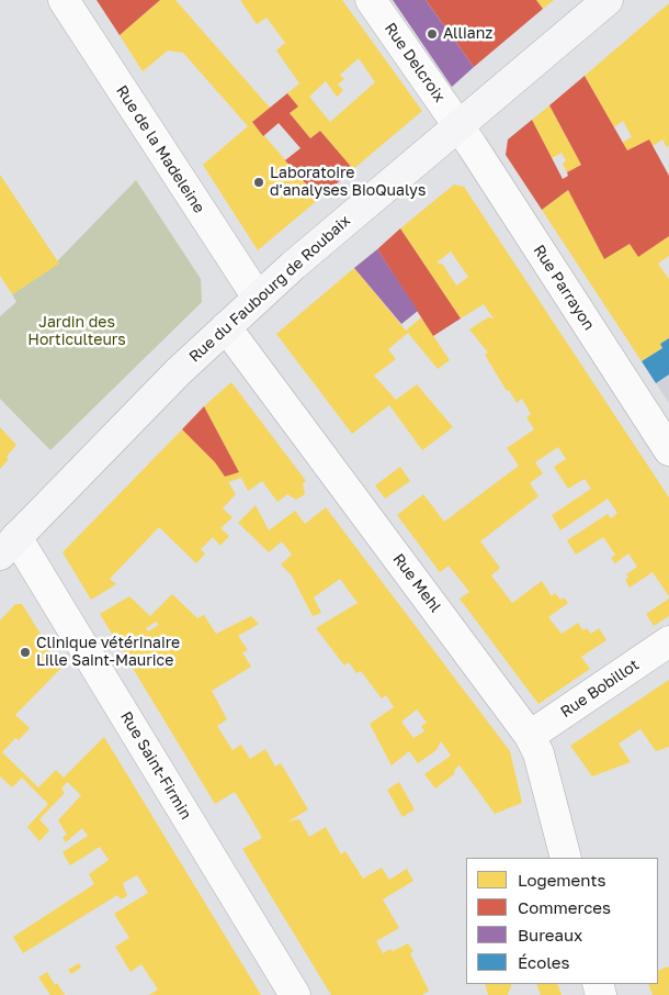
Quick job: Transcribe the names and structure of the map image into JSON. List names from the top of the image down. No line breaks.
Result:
{"streets":{"main road":["Rue du Faubourg de Roubaix"],"street":["Rue Delcroix","Rue de la Madeleine","Rue Parrayon","Rue Mehl","Rue Bobillot","Rue Saint-Firmin"]},"crossings":[["Rue Delcroix","Rue Parrayon"],["Rue Delcroix","Rue du Faubourg de Roubaix"],["Rue de la Madeleine","Rue du Faubourg de Roubaix"],["Rue Parrayon","Rue du Faubourg de Roubaix"],["Rue du Faubourg de Roubaix","Rue Mehl"],["Rue du Faubourg de Roubaix","Rue Saint-Firmin"],["Rue Mehl","Rue Bobillot"]],"parks":["Jardin des Horticulteurs"],"places":["Allianz","Laboratoire d'analyses BioQualys","Clinique vétérinaire Lille Saint-Maurice"],"legend":["Logements","Commerces","Bureaux","Écoles"]}
